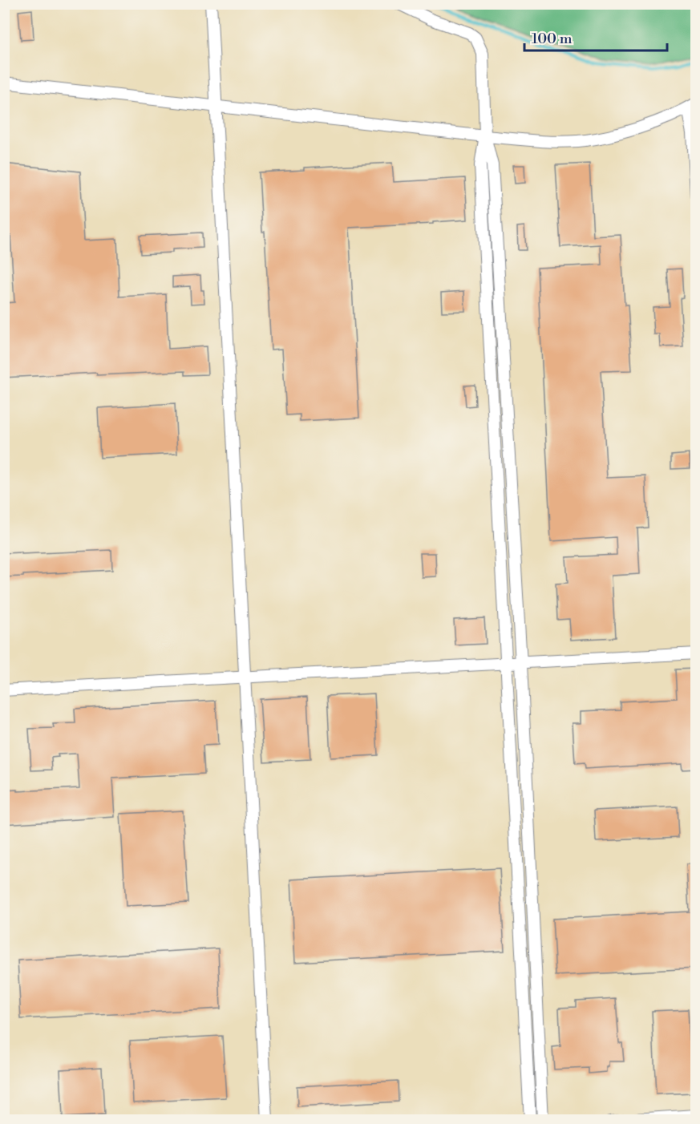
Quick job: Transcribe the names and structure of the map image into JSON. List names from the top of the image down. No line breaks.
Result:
{"scale_bar":"100 m"}
